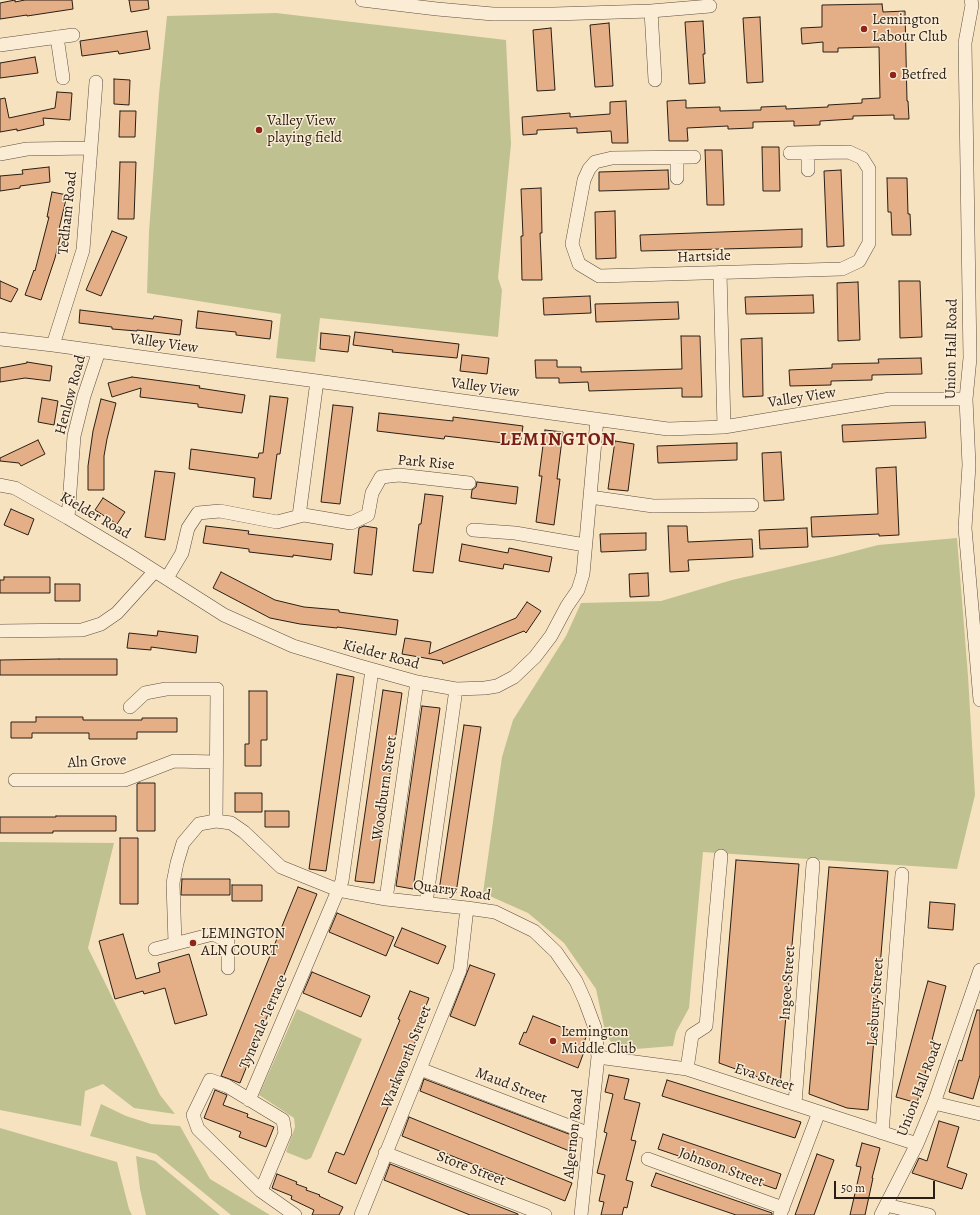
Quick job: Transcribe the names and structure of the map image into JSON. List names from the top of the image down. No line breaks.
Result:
{"streets":{"street":["Tedham Road","Hartside","Valley View","Union Hall Road","Henlow Road","Park Rise","Kielder Road","Aln Grove","Woodburn Street","Quarry Road","Ingoe Street","Lesbury Street","Tynevale Terrace","Warkworth Street","Eva Street","Maud Street","Algernon Road","Johnson Street","Store Street"]},"crossings":[["Tedham Road","Valley View"],["Valley View","Union Hall Road"],["Valley View","Henlow Road"],["Valley View","Kielder Road"],["Union Hall Road","Eva Street"],["Henlow Road","Kielder Road"],["Park Rise","Kielder Road"],["Kielder Road","Woodburn Street"],["Kielder Road","Tynevale Terrace"],["Woodburn Street","Quarry Road"],["Quarry Road","Tynevale Terrace"],["Quarry Road","Warkworth Street"],["Quarry Road","Eva Street"],["Quarry Road","Algernon Road"],["Ingoe Street","Eva Street"],["Lesbury Street","Eva Street"],["Warkworth Street","Maud Street"],["Warkworth Street","Store Street"],["Eva Street","Algernon Road"],["Maud Street","Algernon Road"]],"districts":["LEMINGTON"],"places":["Lemington Labour Club","Betfred","Valley View playing field","LEMINGTON ALN COURT","Lemington Middle Club"],"scale_bar":"50 m"}
